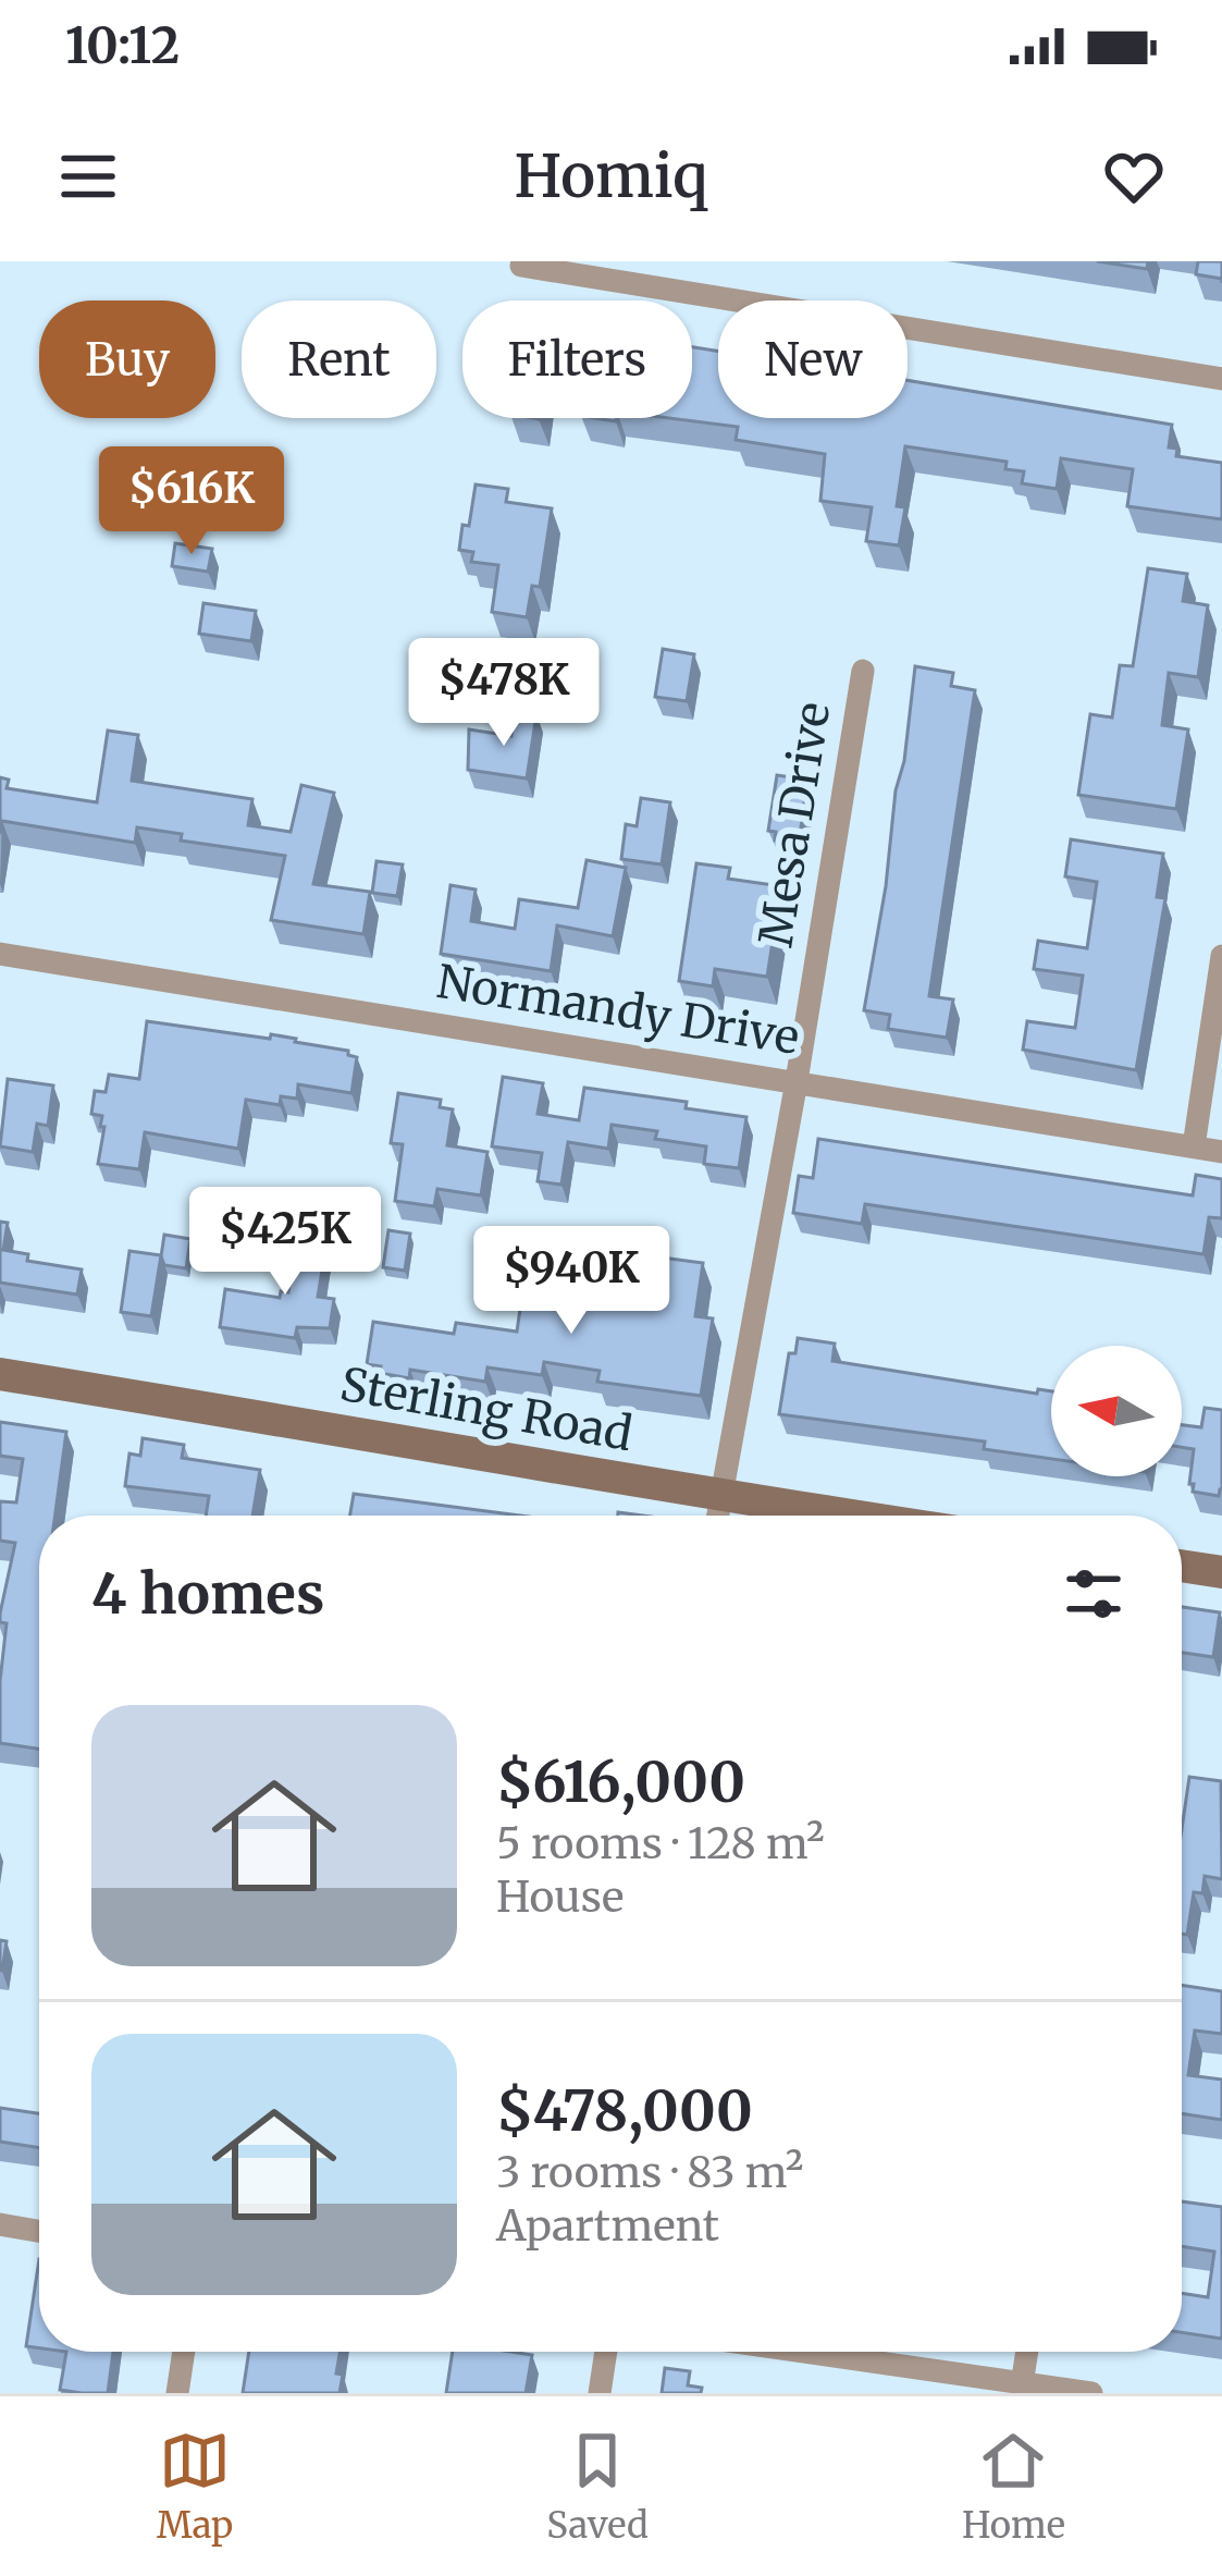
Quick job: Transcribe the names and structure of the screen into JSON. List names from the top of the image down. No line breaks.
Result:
{"streets":{"street":["Mesa Drive","Normandy Drive","Sterling Road"]},"crossings":[["Mesa Drive","Normandy Drive"],["Mesa Drive","Sterling Road"]],"north":"left","page":{"status":"10:12","header":"Homiq","chip":["Buy","Rent","Filters","New"],"price":["$616K","$478K","$425K","$940K"],"heading":"4 homes","list":[{"name":"$616,000","note":"5 rooms · 128 m² · House"},{"name":"$478,000","note":"3 rooms · 83 m² · Apartment"}],"tabs":["Map","Saved","Home"]}}
